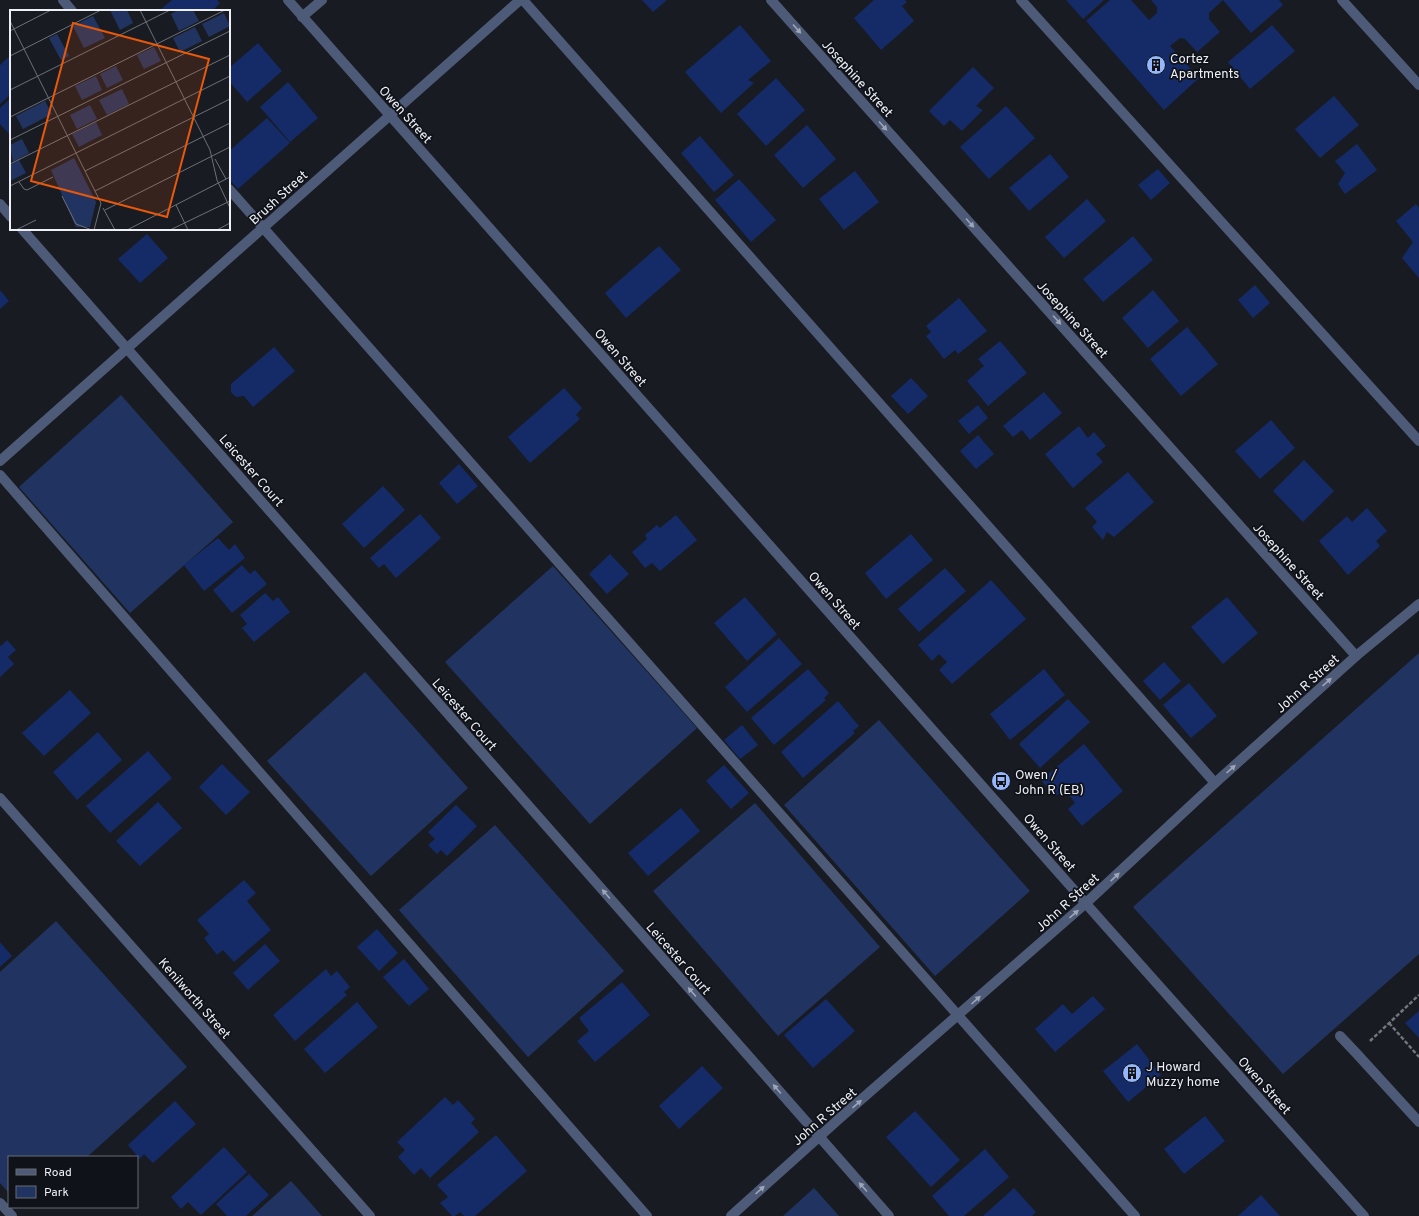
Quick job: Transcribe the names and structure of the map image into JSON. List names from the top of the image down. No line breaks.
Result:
{"streets":{"street":["Josephine Street","Owen Street","Brush Street","Leicester Court","John R Street","Kenilworth Street"]},"crossings":[["Josephine Street","John R Street"],["Owen Street","Brush Street"],["Owen Street","John R Street"],["Brush Street","Leicester Court"],["Leicester Court","John R Street"]],"one_way":["Josephine Street","Leicester Court","John R Street"],"places":{"building":["Cortez Apartments","J Howard Muzzy home"],"bus stop":["Owen / John R (EB)"]},"legend":["Road","Park"]}
